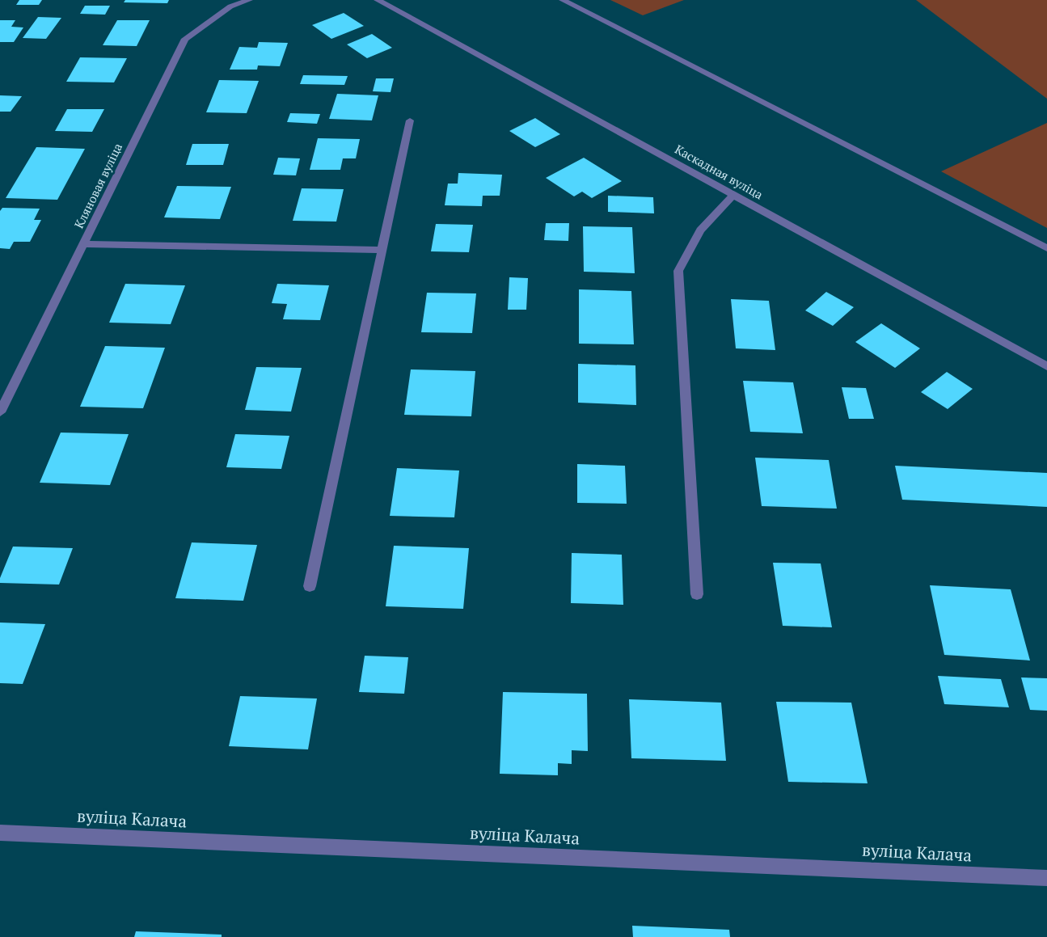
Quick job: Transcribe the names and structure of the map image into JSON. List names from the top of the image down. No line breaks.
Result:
{"streets":{"street":["Каскадная вуліца","Кляновая вуліца","вуліца Калача"]}}
